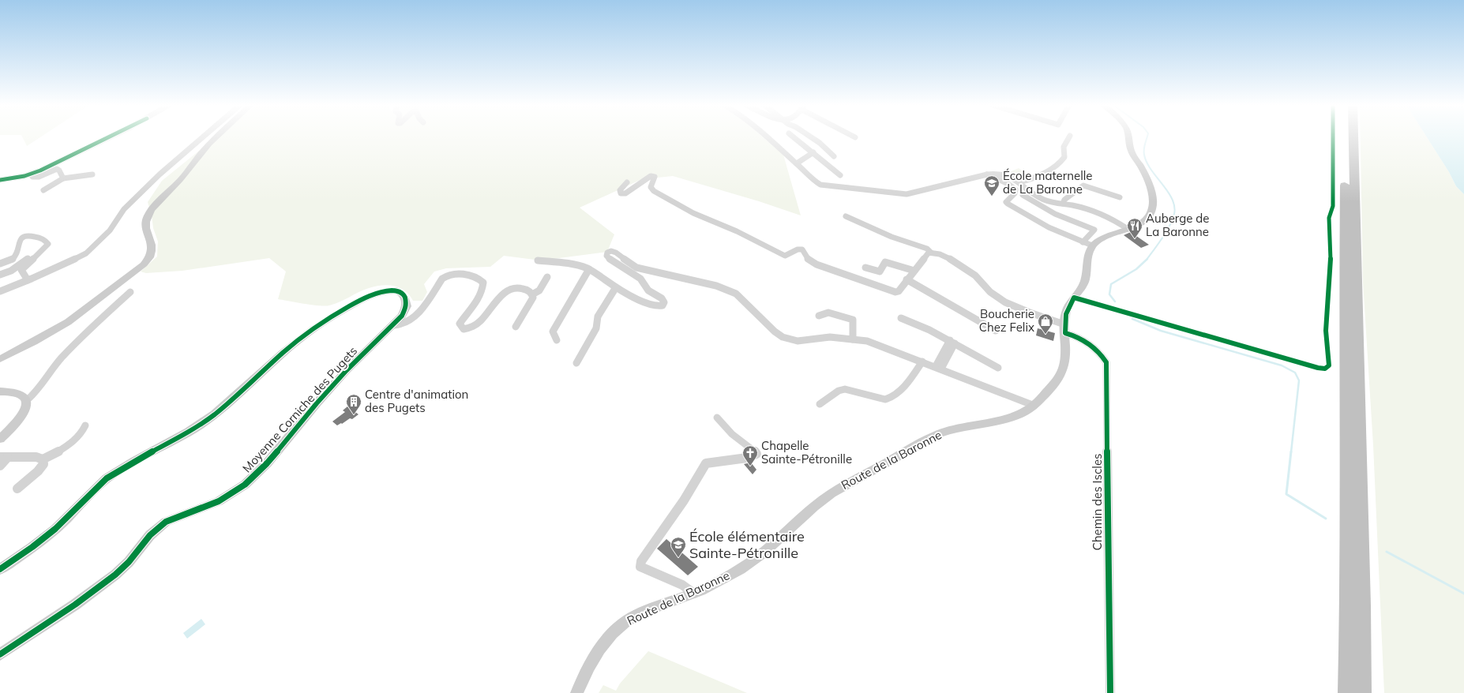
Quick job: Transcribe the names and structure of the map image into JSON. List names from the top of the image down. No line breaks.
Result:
{"streets":{"main road":["Moyenne Corniche des Pugets","Route de la Baronne"],"street":["Chemin des Iscles"]},"crossings":[["Route de la Baronne","Chemin des Iscles"]],"places":{"school or university":["École maternelle de La Baronne","École élémentaire Sainte-Pétronille"],"restaurant":["Auberge de La Baronne"],"shop":["Boucherie Chez Felix"],"building":["Centre d'animation des Pugets"],"church":["Chapelle Sainte-Pétronille"]}}
